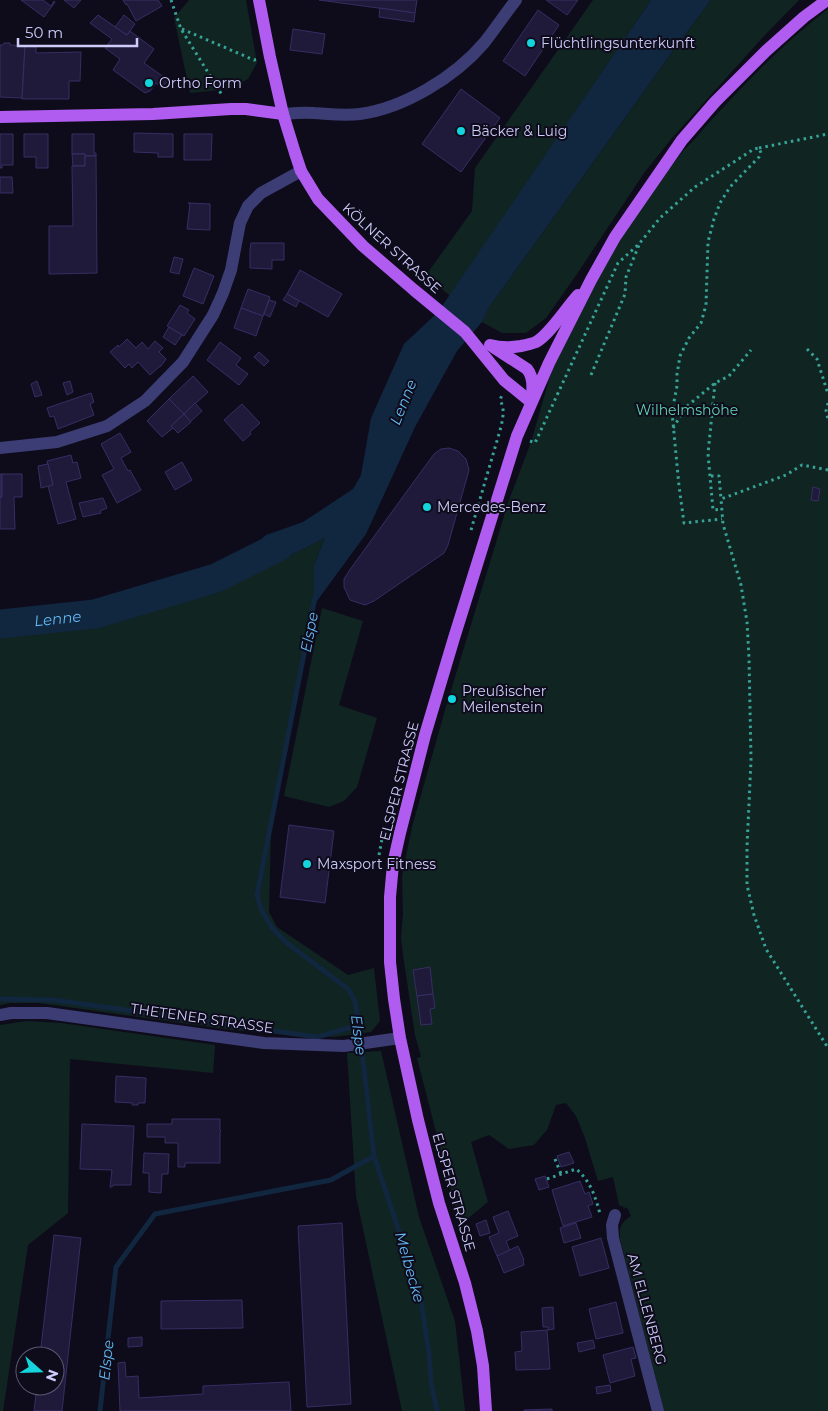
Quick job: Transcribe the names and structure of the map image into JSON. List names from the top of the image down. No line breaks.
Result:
{"streets":{"main road":["KÖLNER STRASSE","ELSPER STRASSE"],"street":["THETENER STRASSE","AM ELLENBERG"]},"crossings":[["KÖLNER STRASSE","ELSPER STRASSE"],["ELSPER STRASSE","THETENER STRASSE"]],"water":["Lenne","Elspe","Melbecke"],"parks":["Wilhelmshöhe"],"places":["Flüchtlingsunterkunft","Ortho Form","Bäcker & Luig","Mercedes-Benz","Preußischer Meilenstein","Maxsport Fitness"],"scale_bar":"50 m","north":"right"}
